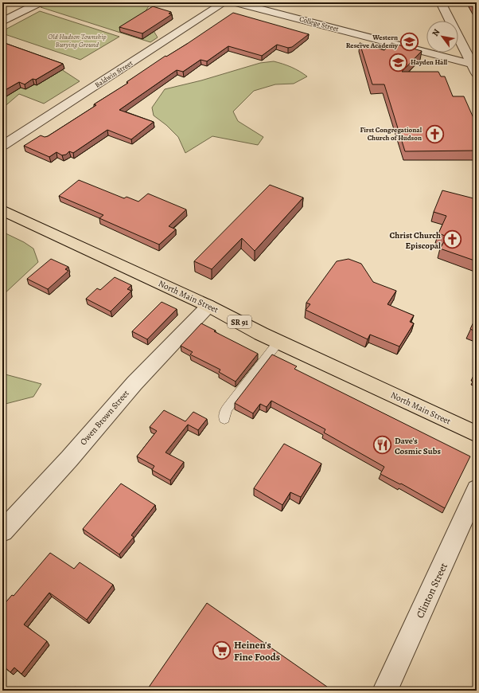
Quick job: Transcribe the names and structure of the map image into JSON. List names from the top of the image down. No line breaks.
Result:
{"streets":{"main road":["North Main Street","SR 91"],"street":["College Street","Baldwin Street","Owen Brown Street","Clinton Street"]},"crossings":[["North Main Street","Owen Brown Street"]],"parks":["Old Hudson Township Burying Ground"],"places":{"school or university":["Western Reserve Academy","Hayden Hall"],"church":["First Congregational Church of Hudson","Christ Church Episcopal"],"restaurant":["Dave's Cosmic Subs"],"supermarket":["Heinen's Fine Foods"]},"north":"top left"}
